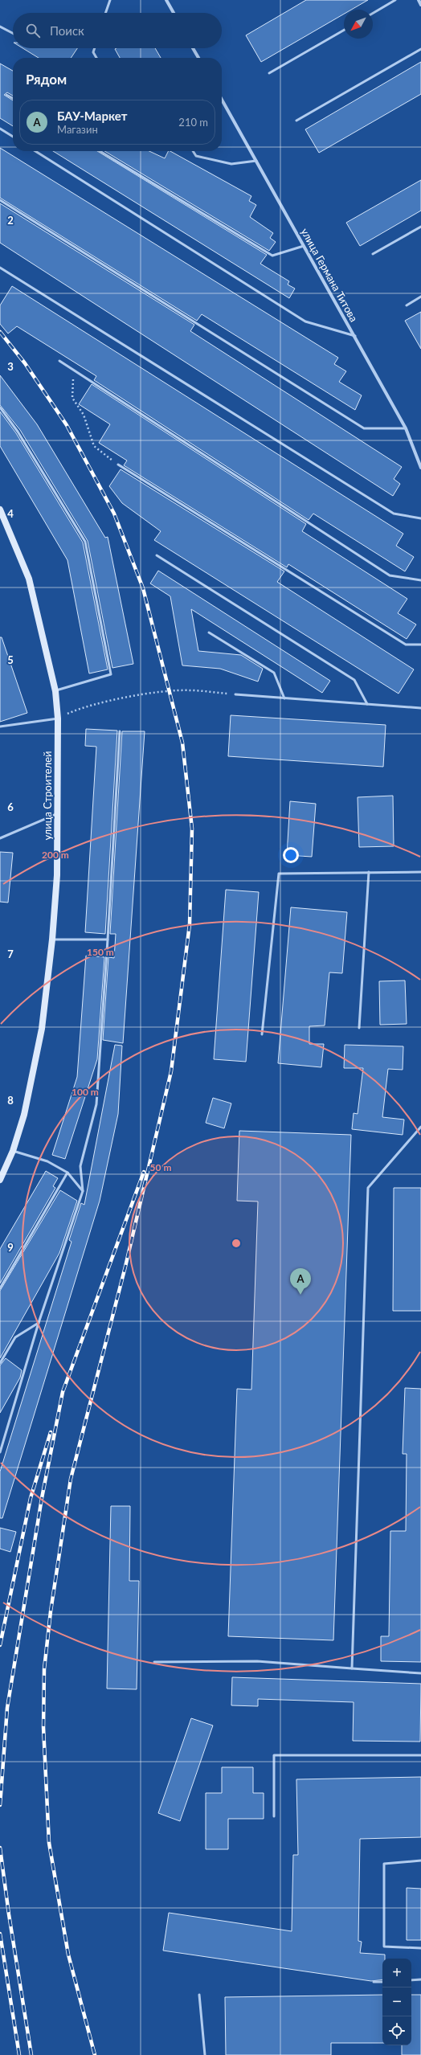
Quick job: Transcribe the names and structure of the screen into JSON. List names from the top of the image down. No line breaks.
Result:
{"streets":{"main road":["улица Строителей"],"street":["улица Германа Титова"]},"north":"bottom left","page":{"search":"Поиск","heading":"Рядом","list":[{"mark":"A","name":"БАУ-Маркет","note":"Магазин","value":"210 m"}],"pins":"A","map_buttons":["+","−"]},"grid":{"rows":["2","3","4","5","6","7","8","9"]},"rings":["200 m","150 m","100 m","50 m"]}
